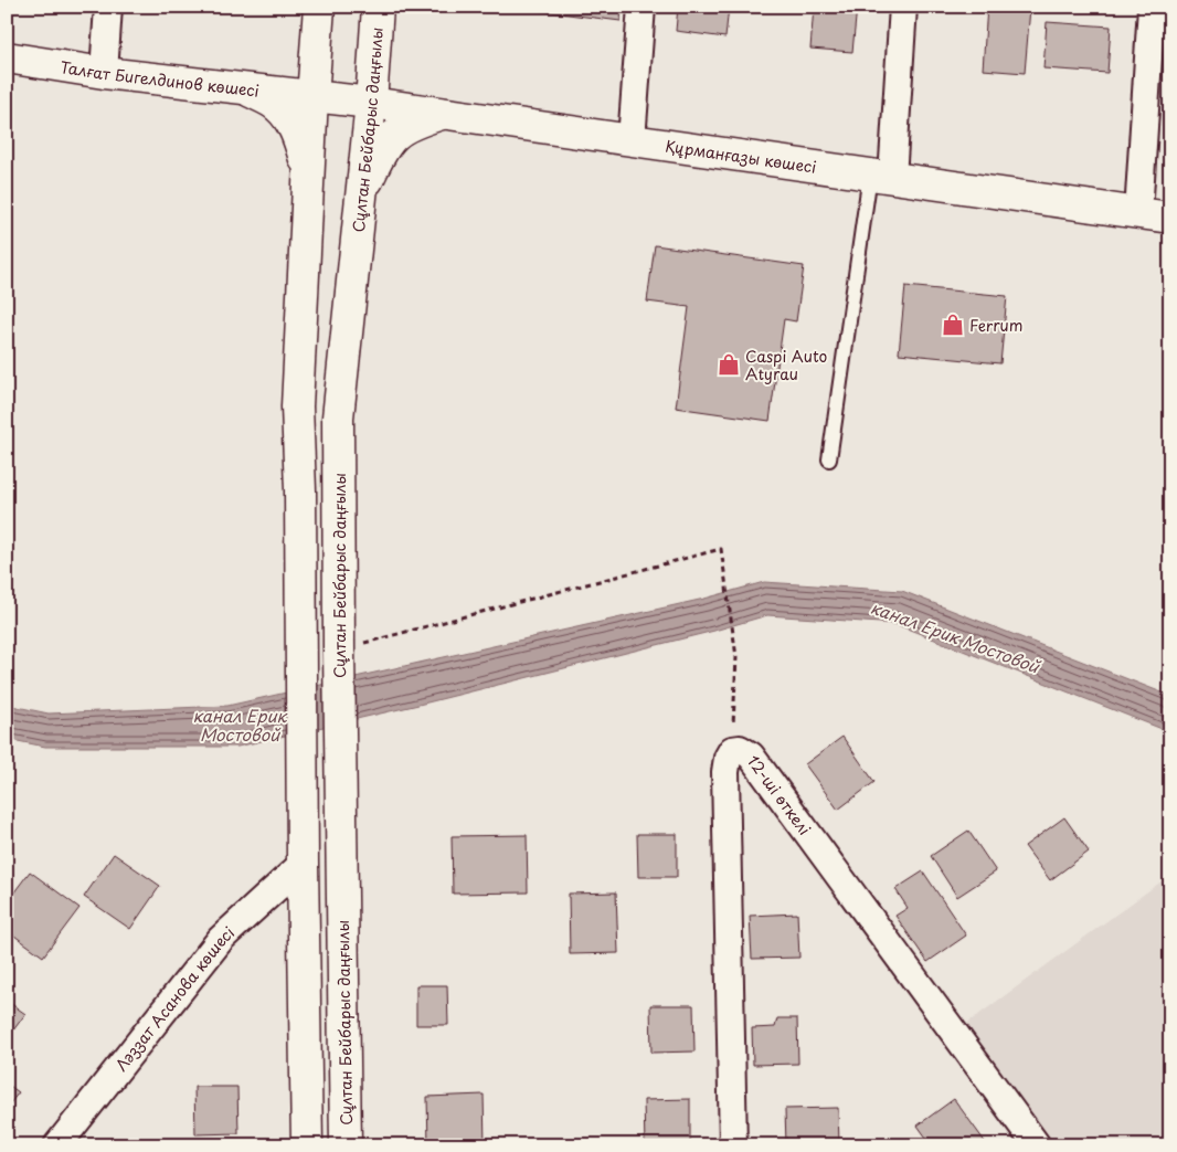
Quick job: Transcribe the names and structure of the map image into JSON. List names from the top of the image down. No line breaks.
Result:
{"streets":{"main road":["Талғат Бигелдинов көшесі","Сұлтан Бейбарыс даңғылы","Құрманғазы көшесі"],"street":["12-ші өткелі","Ләззат Асанова көшесі"]},"crossings":[["Талғат Бигелдинов көшесі","Құрманғазы көшесі"],["Сұлтан Бейбарыс даңғылы","Құрманғазы көшесі"]],"water":["канал Ерик Мостовой"],"places":{"shop":["Ferrum","Caspi Auto Atyrau"]}}
